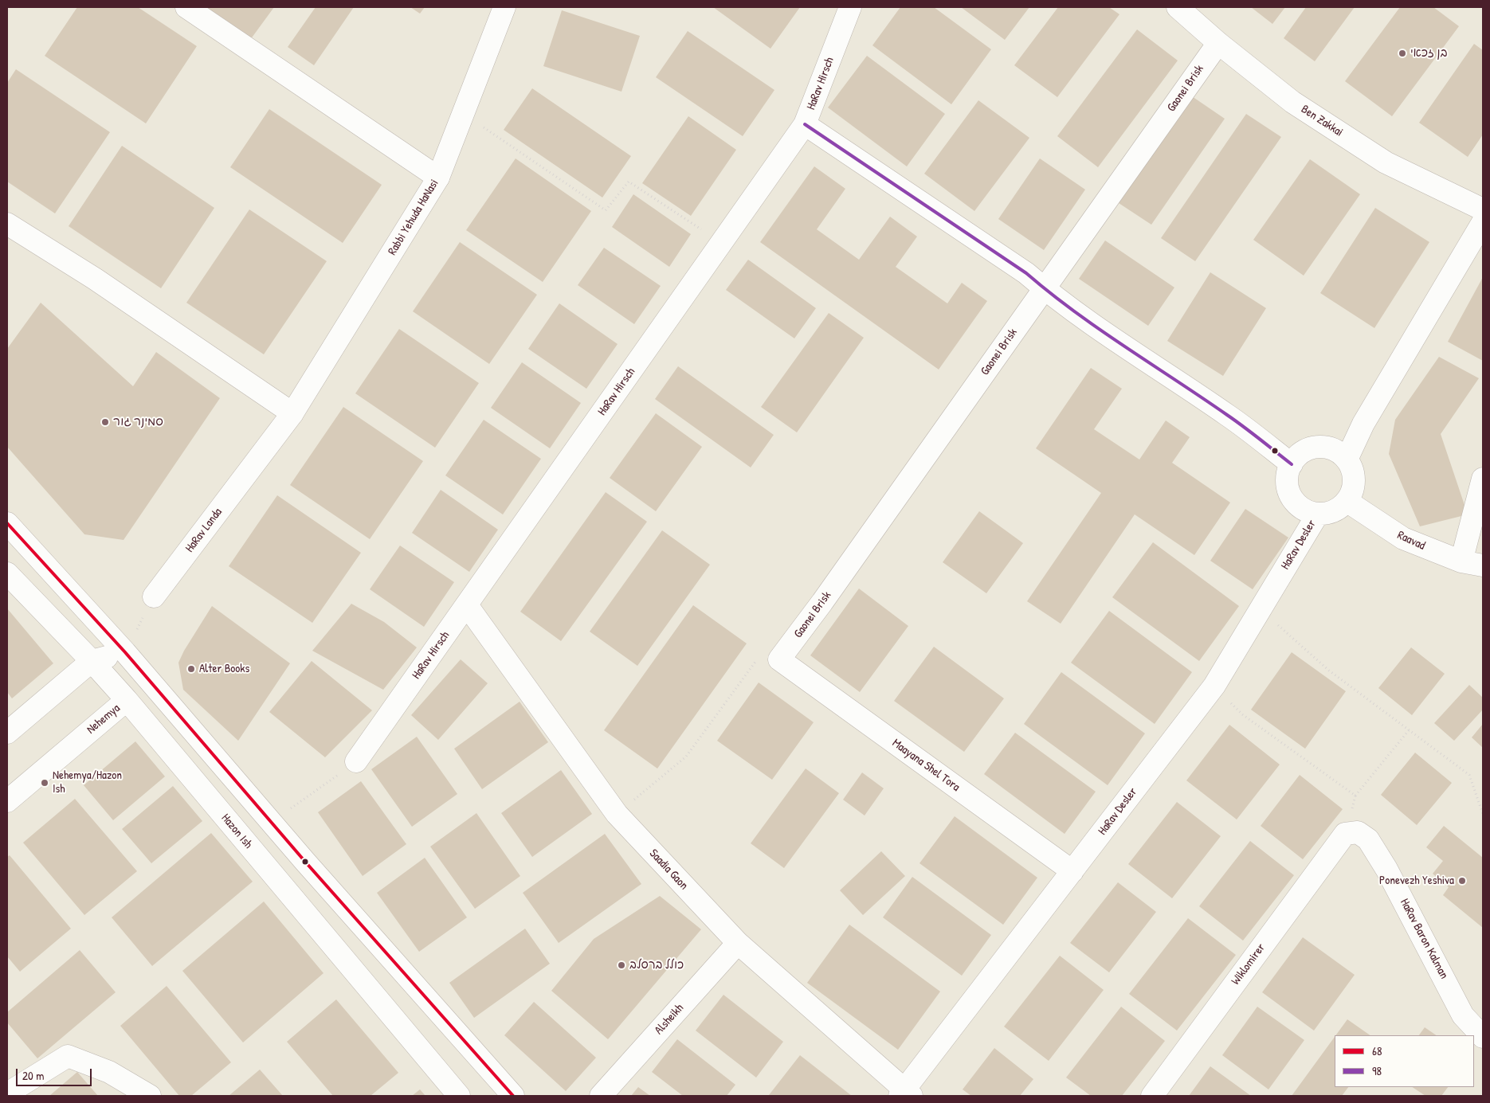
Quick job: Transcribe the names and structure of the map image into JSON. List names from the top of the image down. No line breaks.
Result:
{"streets":{"street":["HaRav Hirsch","Gaonei Brisk","Ben Zakkai","Rabbi Yehuda HaNasi","HaRav Landa","Raavad","HaRav Desler","Nehemya","Maayana Shel Tora","Hazon Ish","Saadia Gaon","HaRav Baron Kalman","Wiklomirer","Alsheikh"]},"crossings":[["HaRav Hirsch","Saadia Gaon"],["Gaonei Brisk","Ben Zakkai"],["Gaonei Brisk","Maayana Shel Tora"],["Rabbi Yehuda HaNasi","HaRav Landa"],["Raavad","HaRav Desler"],["HaRav Desler","Maayana Shel Tora"],["HaRav Desler","Saadia Gaon"],["Nehemya","Hazon Ish"],["Saadia Gaon","Alsheikh"],["HaRav Baron Kalman","Wiklomirer"]],"places":["בן זכאי","סמינר גור","Alter Books","Nehemya/Hazon Ish","Ponevezh Yeshiva","כולל ברסלב"],"lines":["transit line 98","transit line 68"],"legend":["68","98"],"scale_bar":"20 m"}
